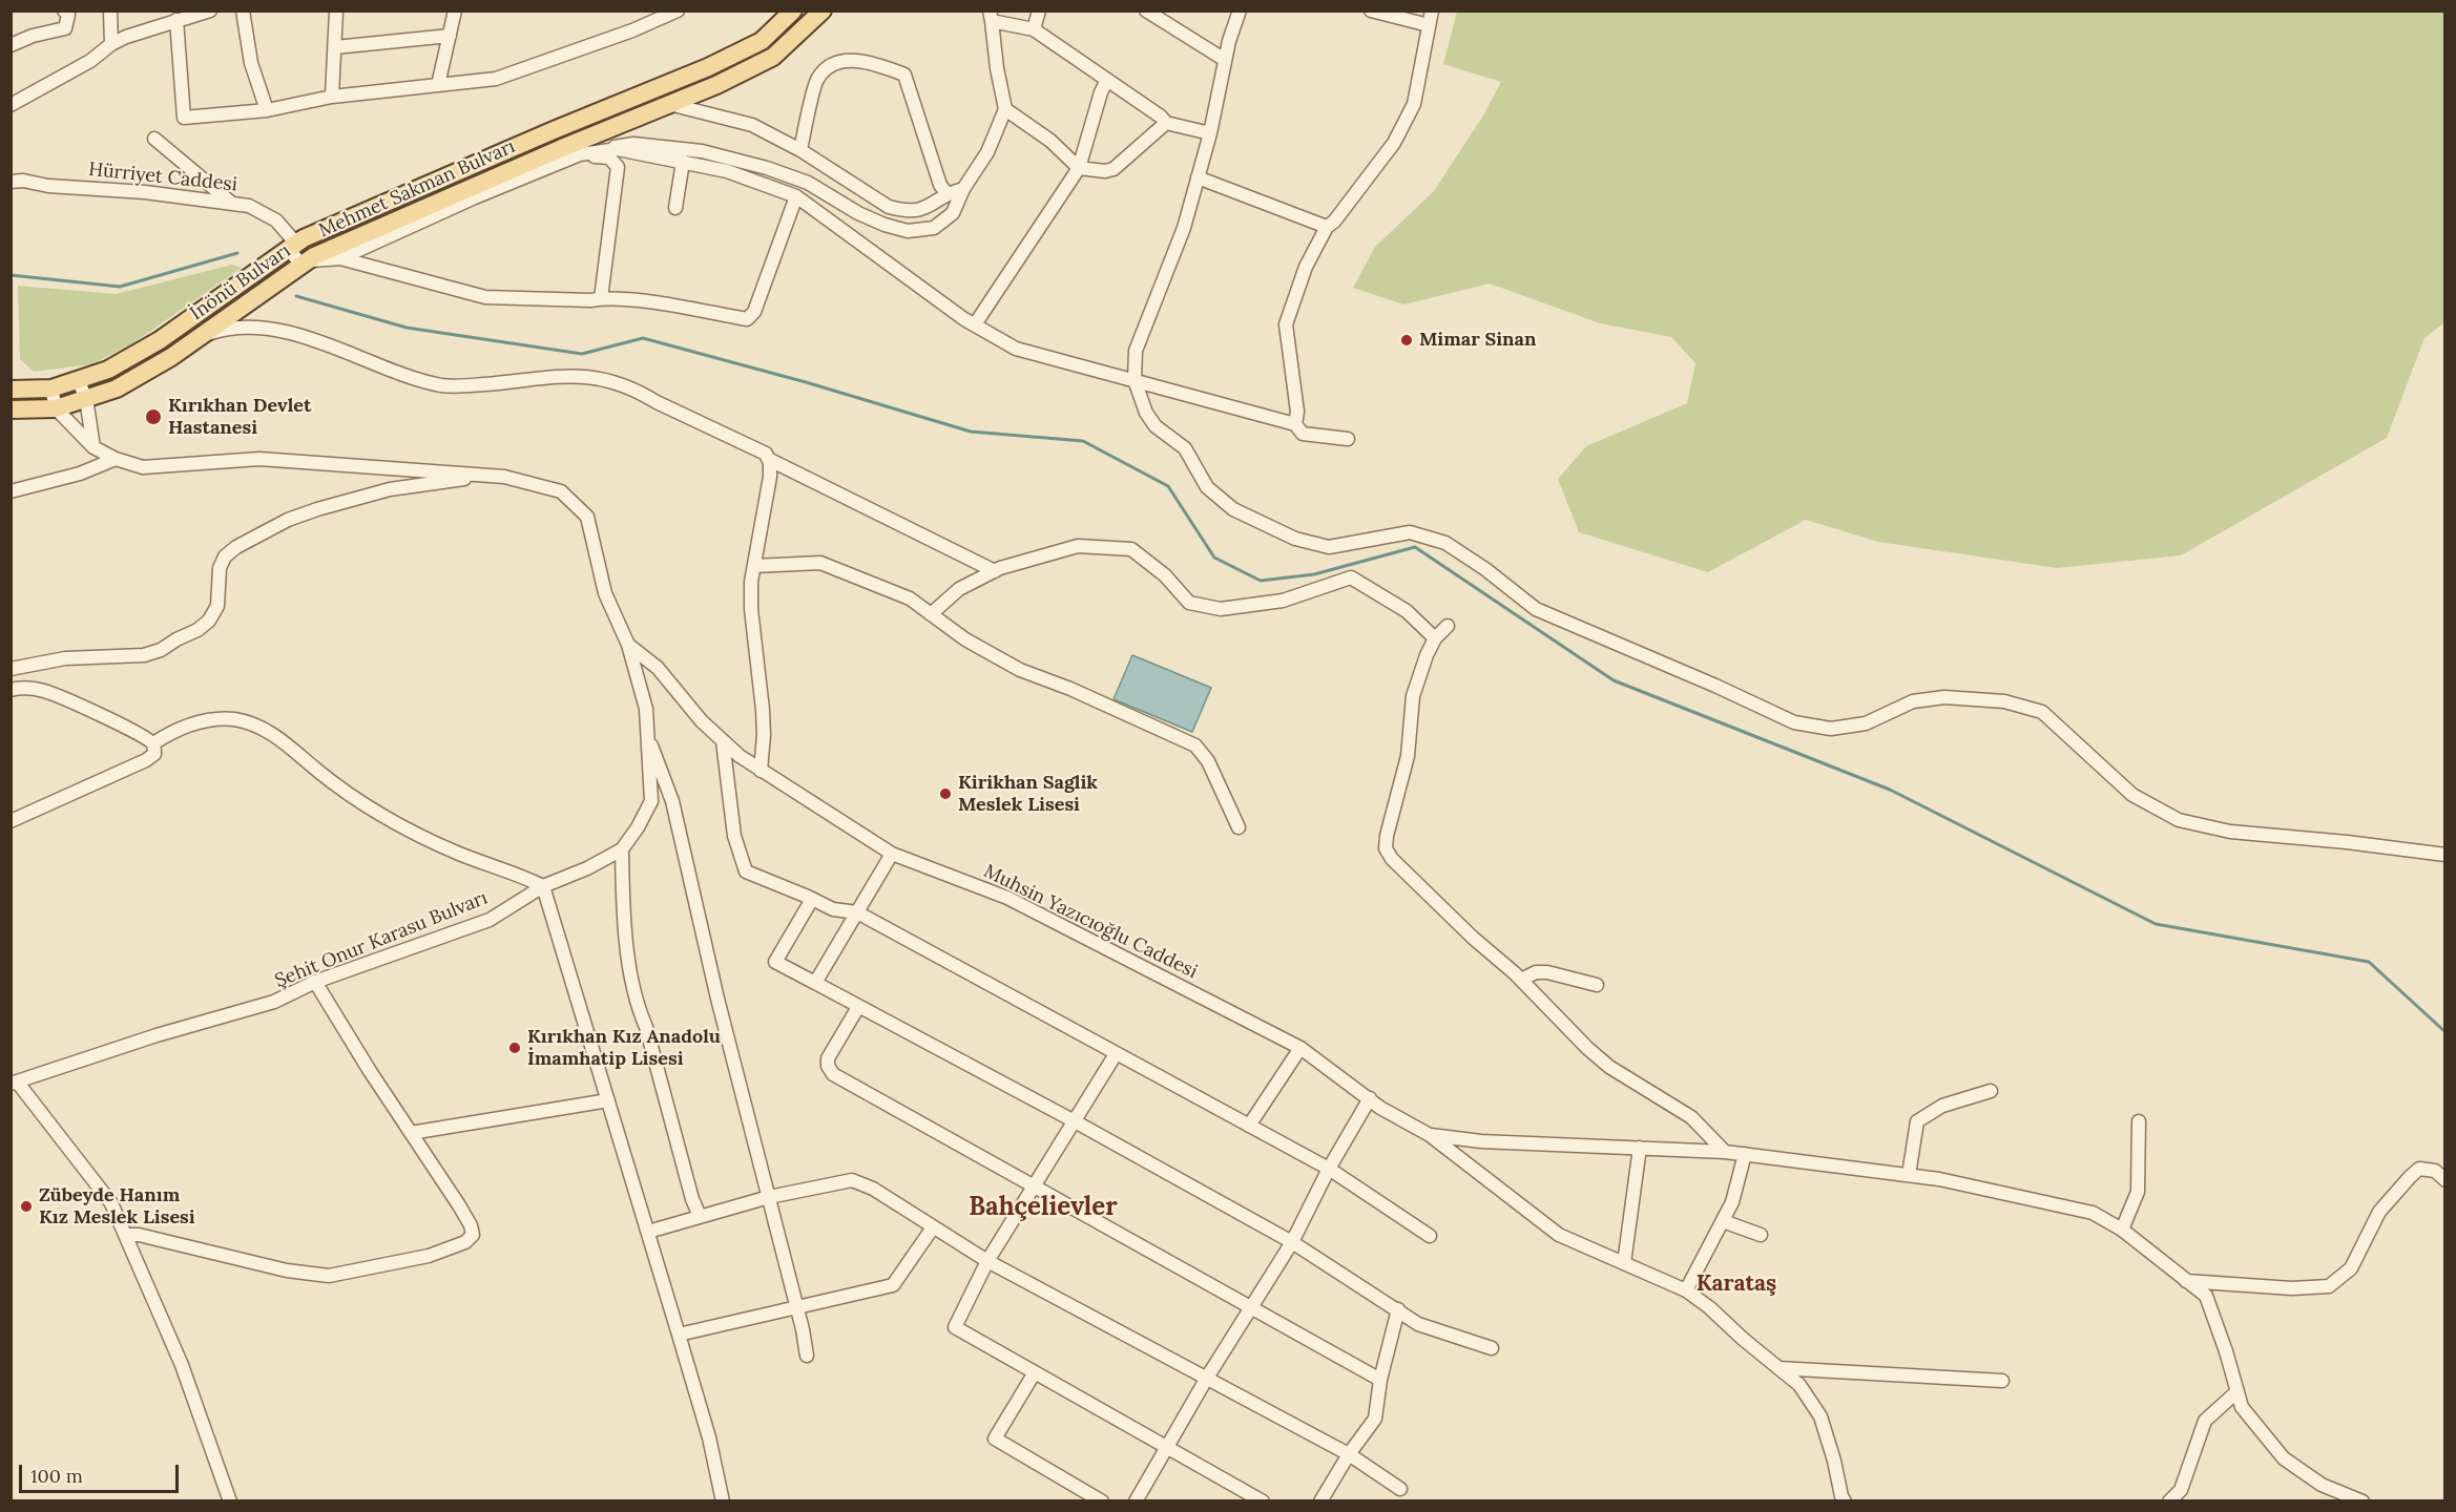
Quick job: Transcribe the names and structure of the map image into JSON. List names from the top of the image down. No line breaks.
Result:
{"streets":{"main road":["Mehmet Sakman Bulvarı","İnönü Bulvarı"],"street":["Hürriyet Caddesi","Muhsin Yazıcıoğlu Caddesi","Şehit Onur Karasu Bulvarı"]},"crossings":[["Hürriyet Caddesi","Mehmet Sakman Bulvarı"],["Hürriyet Caddesi","İnönü Bulvarı"],["Mehmet Sakman Bulvarı","İnönü Bulvarı"],["İnönü Bulvarı","Muhsin Yazıcıoğlu Caddesi"],["Muhsin Yazıcıoğlu Caddesi","Şehit Onur Karasu Bulvarı"]],"districts":["Bahçelievler","Karataş"],"places":["Mimar Sinan","Kırıkhan Devlet Hastanesi","Kirikhan Saglik Meslek Lisesi","Kırıkhan Kız Anadolu İmamhatip Lisesi","Zübeyde Hanım Kız Meslek Lisesi"],"scale_bar":"100 m"}
